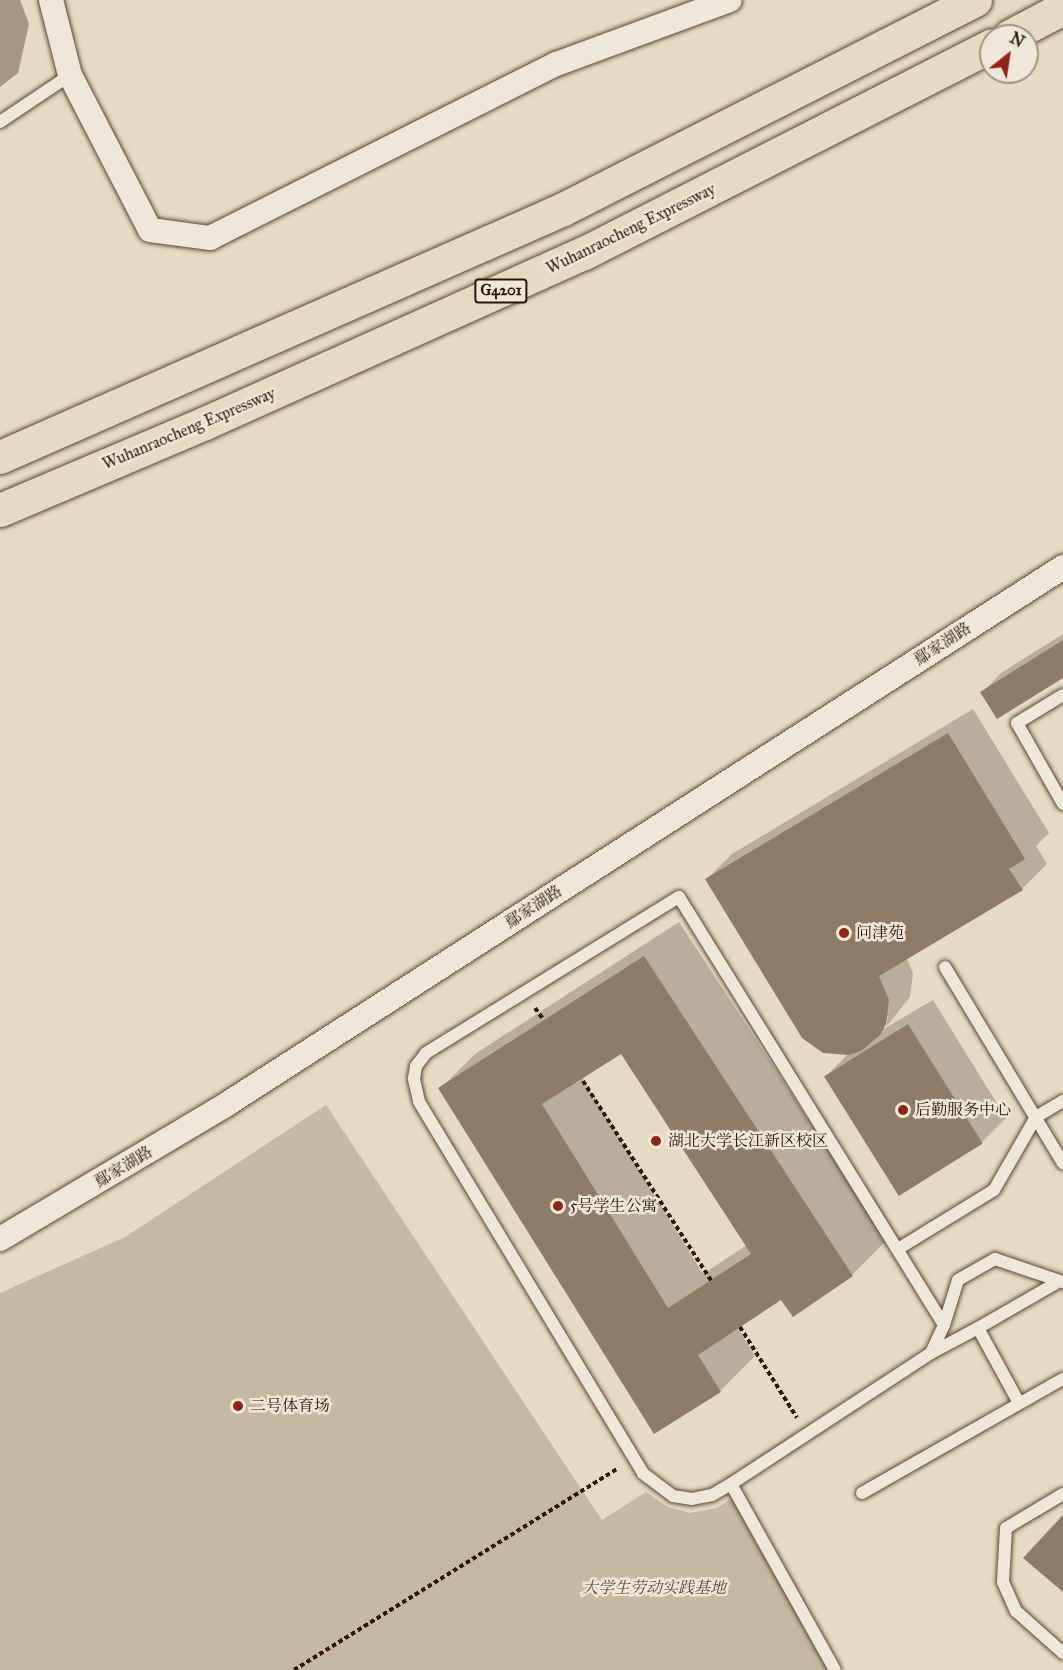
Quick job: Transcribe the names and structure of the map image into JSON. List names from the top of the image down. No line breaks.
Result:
{"streets":{"highway":["Wuhanraocheng Expressway","G4201"],"street":["鄢家湖路"]},"parks":["大学生劳动实践基地"],"places":["问津苑","后勤服务中心","湖北大学长江新区校区","5号学生公寓","二号体育场"],"north":"top right"}
